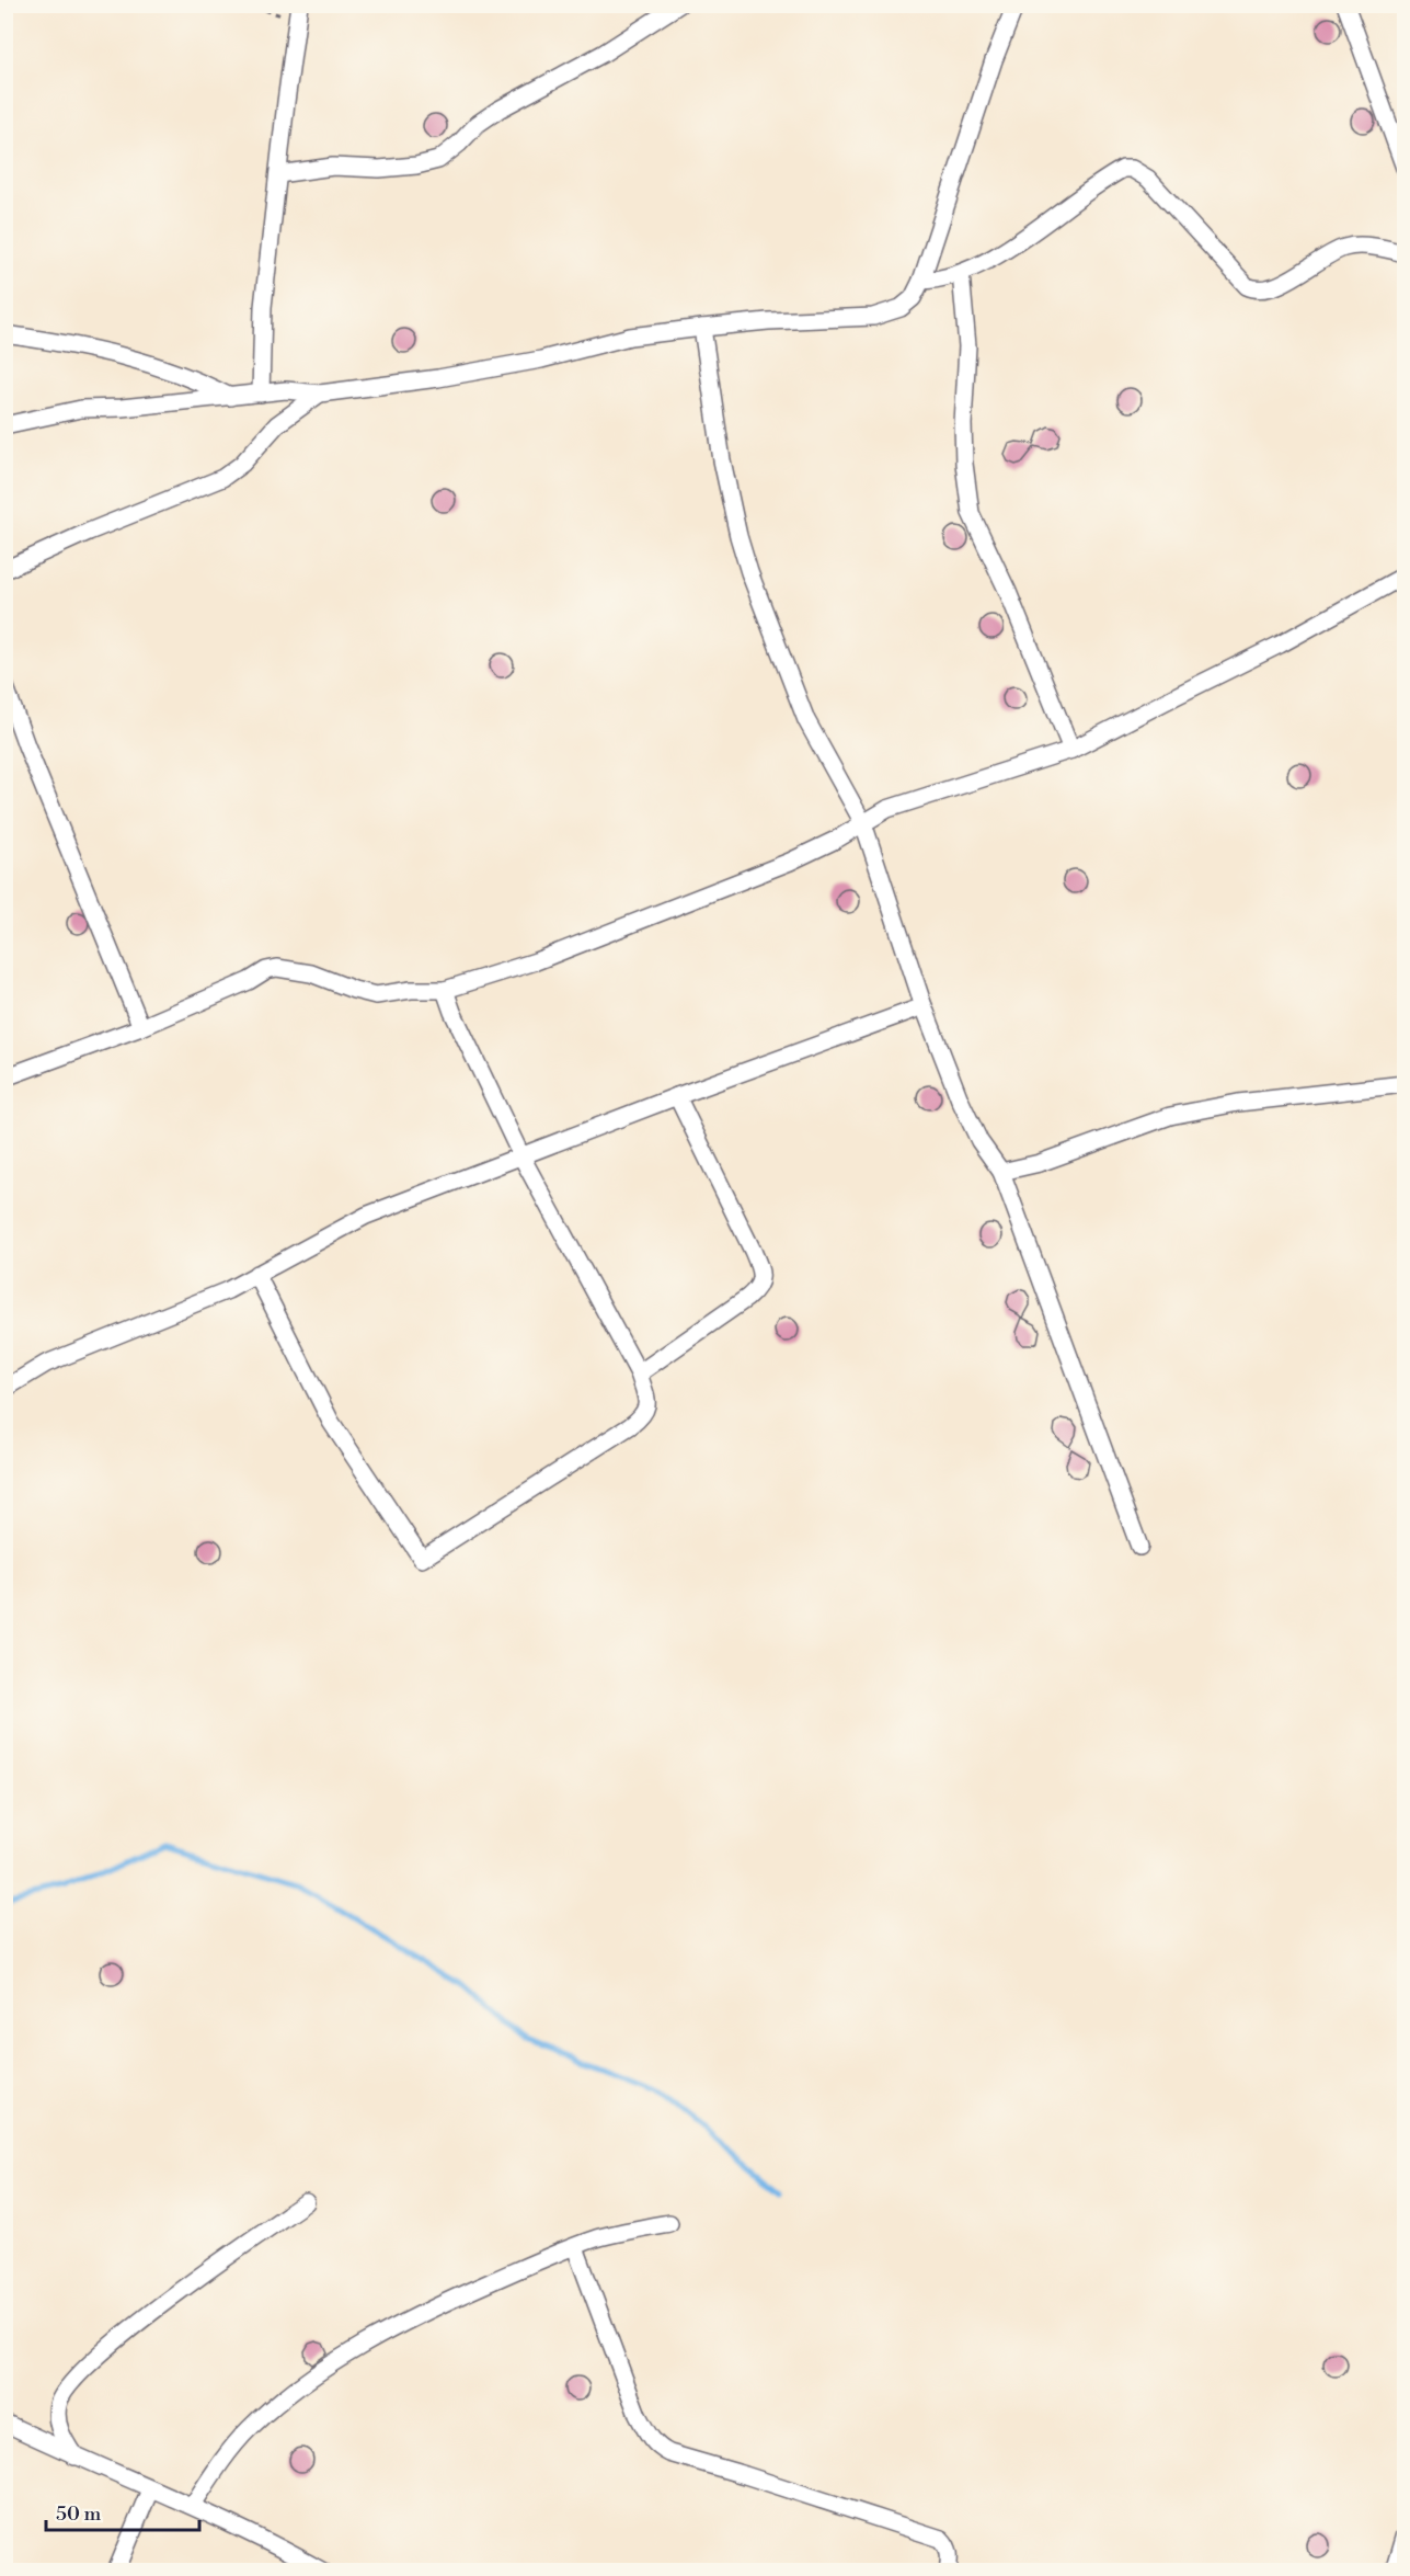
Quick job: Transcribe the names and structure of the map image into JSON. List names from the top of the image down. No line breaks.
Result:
{"scale_bar":"50 m"}
